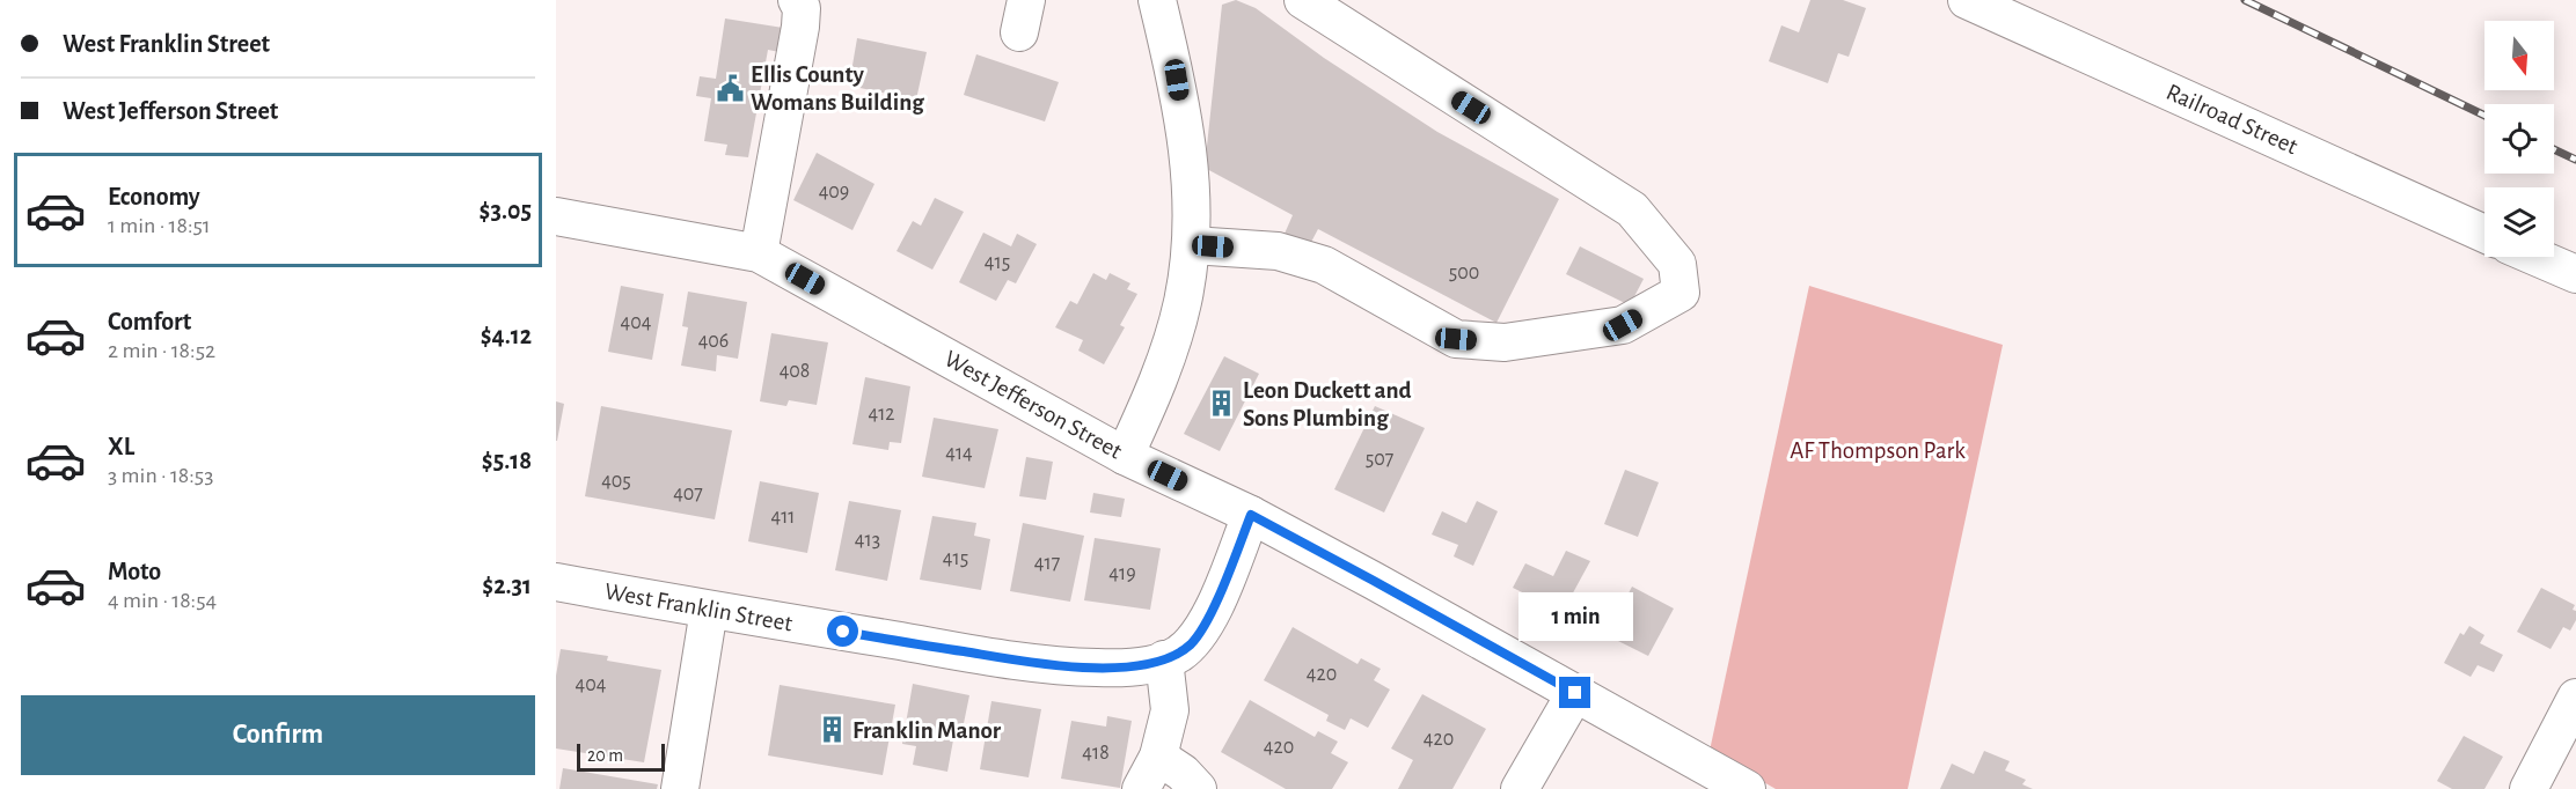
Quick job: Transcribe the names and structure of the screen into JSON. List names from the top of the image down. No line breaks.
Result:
{"streets":{"street":["Railroad Street","West Jefferson Street","West Franklin Street"]},"crossings":[["West Jefferson Street","West Franklin Street"]],"parks":["AF Thompson Park"],"places":{"public building":["Ellis County Womans Building"],"building":["Leon Duckett and Sons Plumbing","Franklin Manor"]},"house_numbers":["409","415","500","404","406","408","412","414","507","405","407","411","413","415","417","419","420","404","420","420","418"],"scale_bar":"20 m","north":"bottom","page":{"banner":["West Franklin Street","West Jefferson Street"],"list":[{"name":"Economy","note":"1 min · 18:51","value":"$3.05"},{"name":"Comfort","note":"2 min · 18:52","value":"$4.12"},{"name":"XL","note":"3 min · 18:53","value":"$5.18"},{"name":"Moto","note":"4 min · 18:54","value":"$2.31"}],"bubble":"1 min","buttons":"Confirm","scale":"20 m"}}
